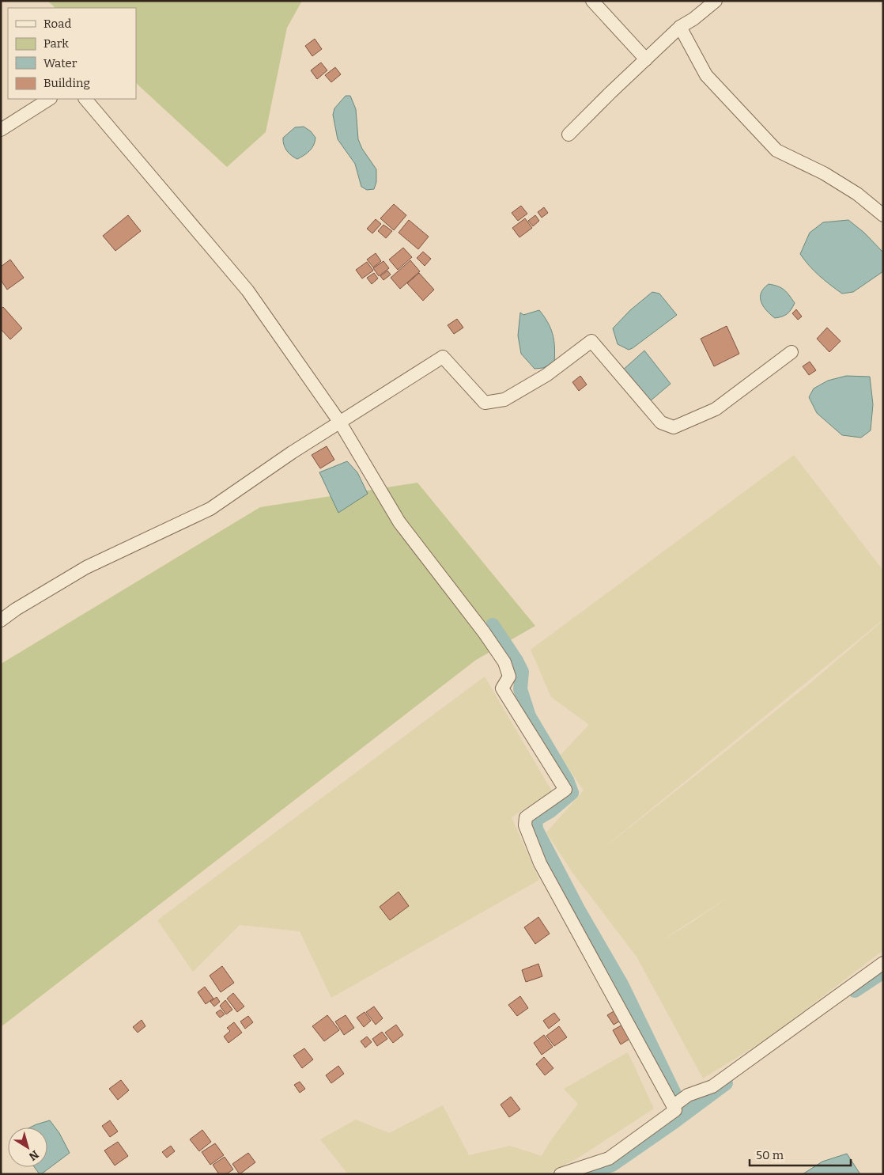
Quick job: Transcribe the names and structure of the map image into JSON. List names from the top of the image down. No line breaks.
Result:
{"legend":["Road","Park","Water","Building"],"scale_bar":"50 m","north":"bottom right"}
